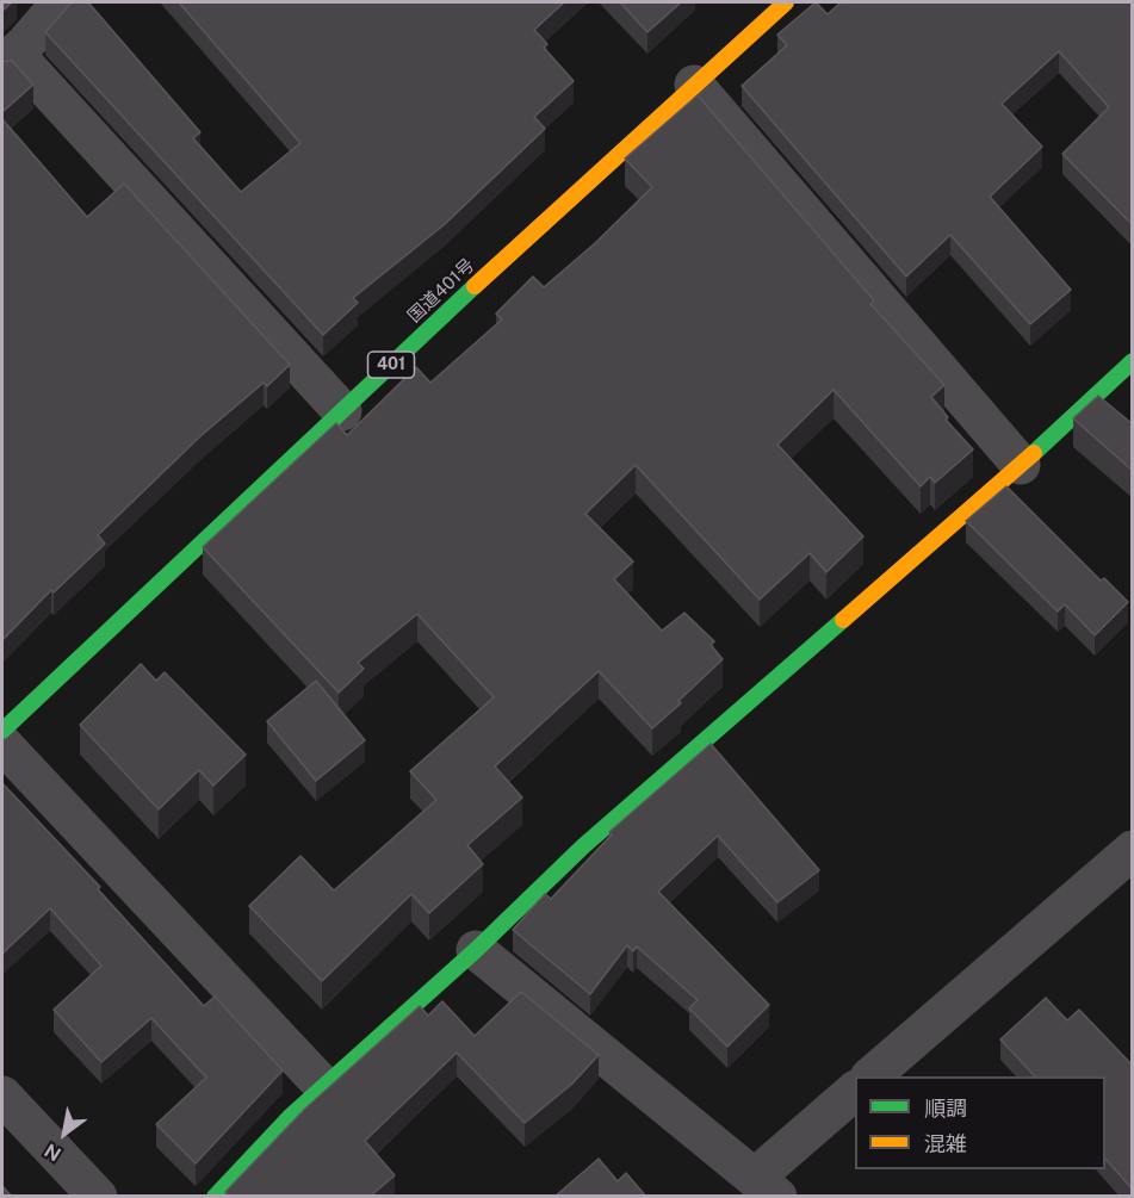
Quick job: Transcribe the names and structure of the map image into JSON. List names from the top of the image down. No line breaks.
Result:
{"streets":{"main road":["国道401号","401"]},"legend":["順調","混雑"],"north":"bottom left"}
